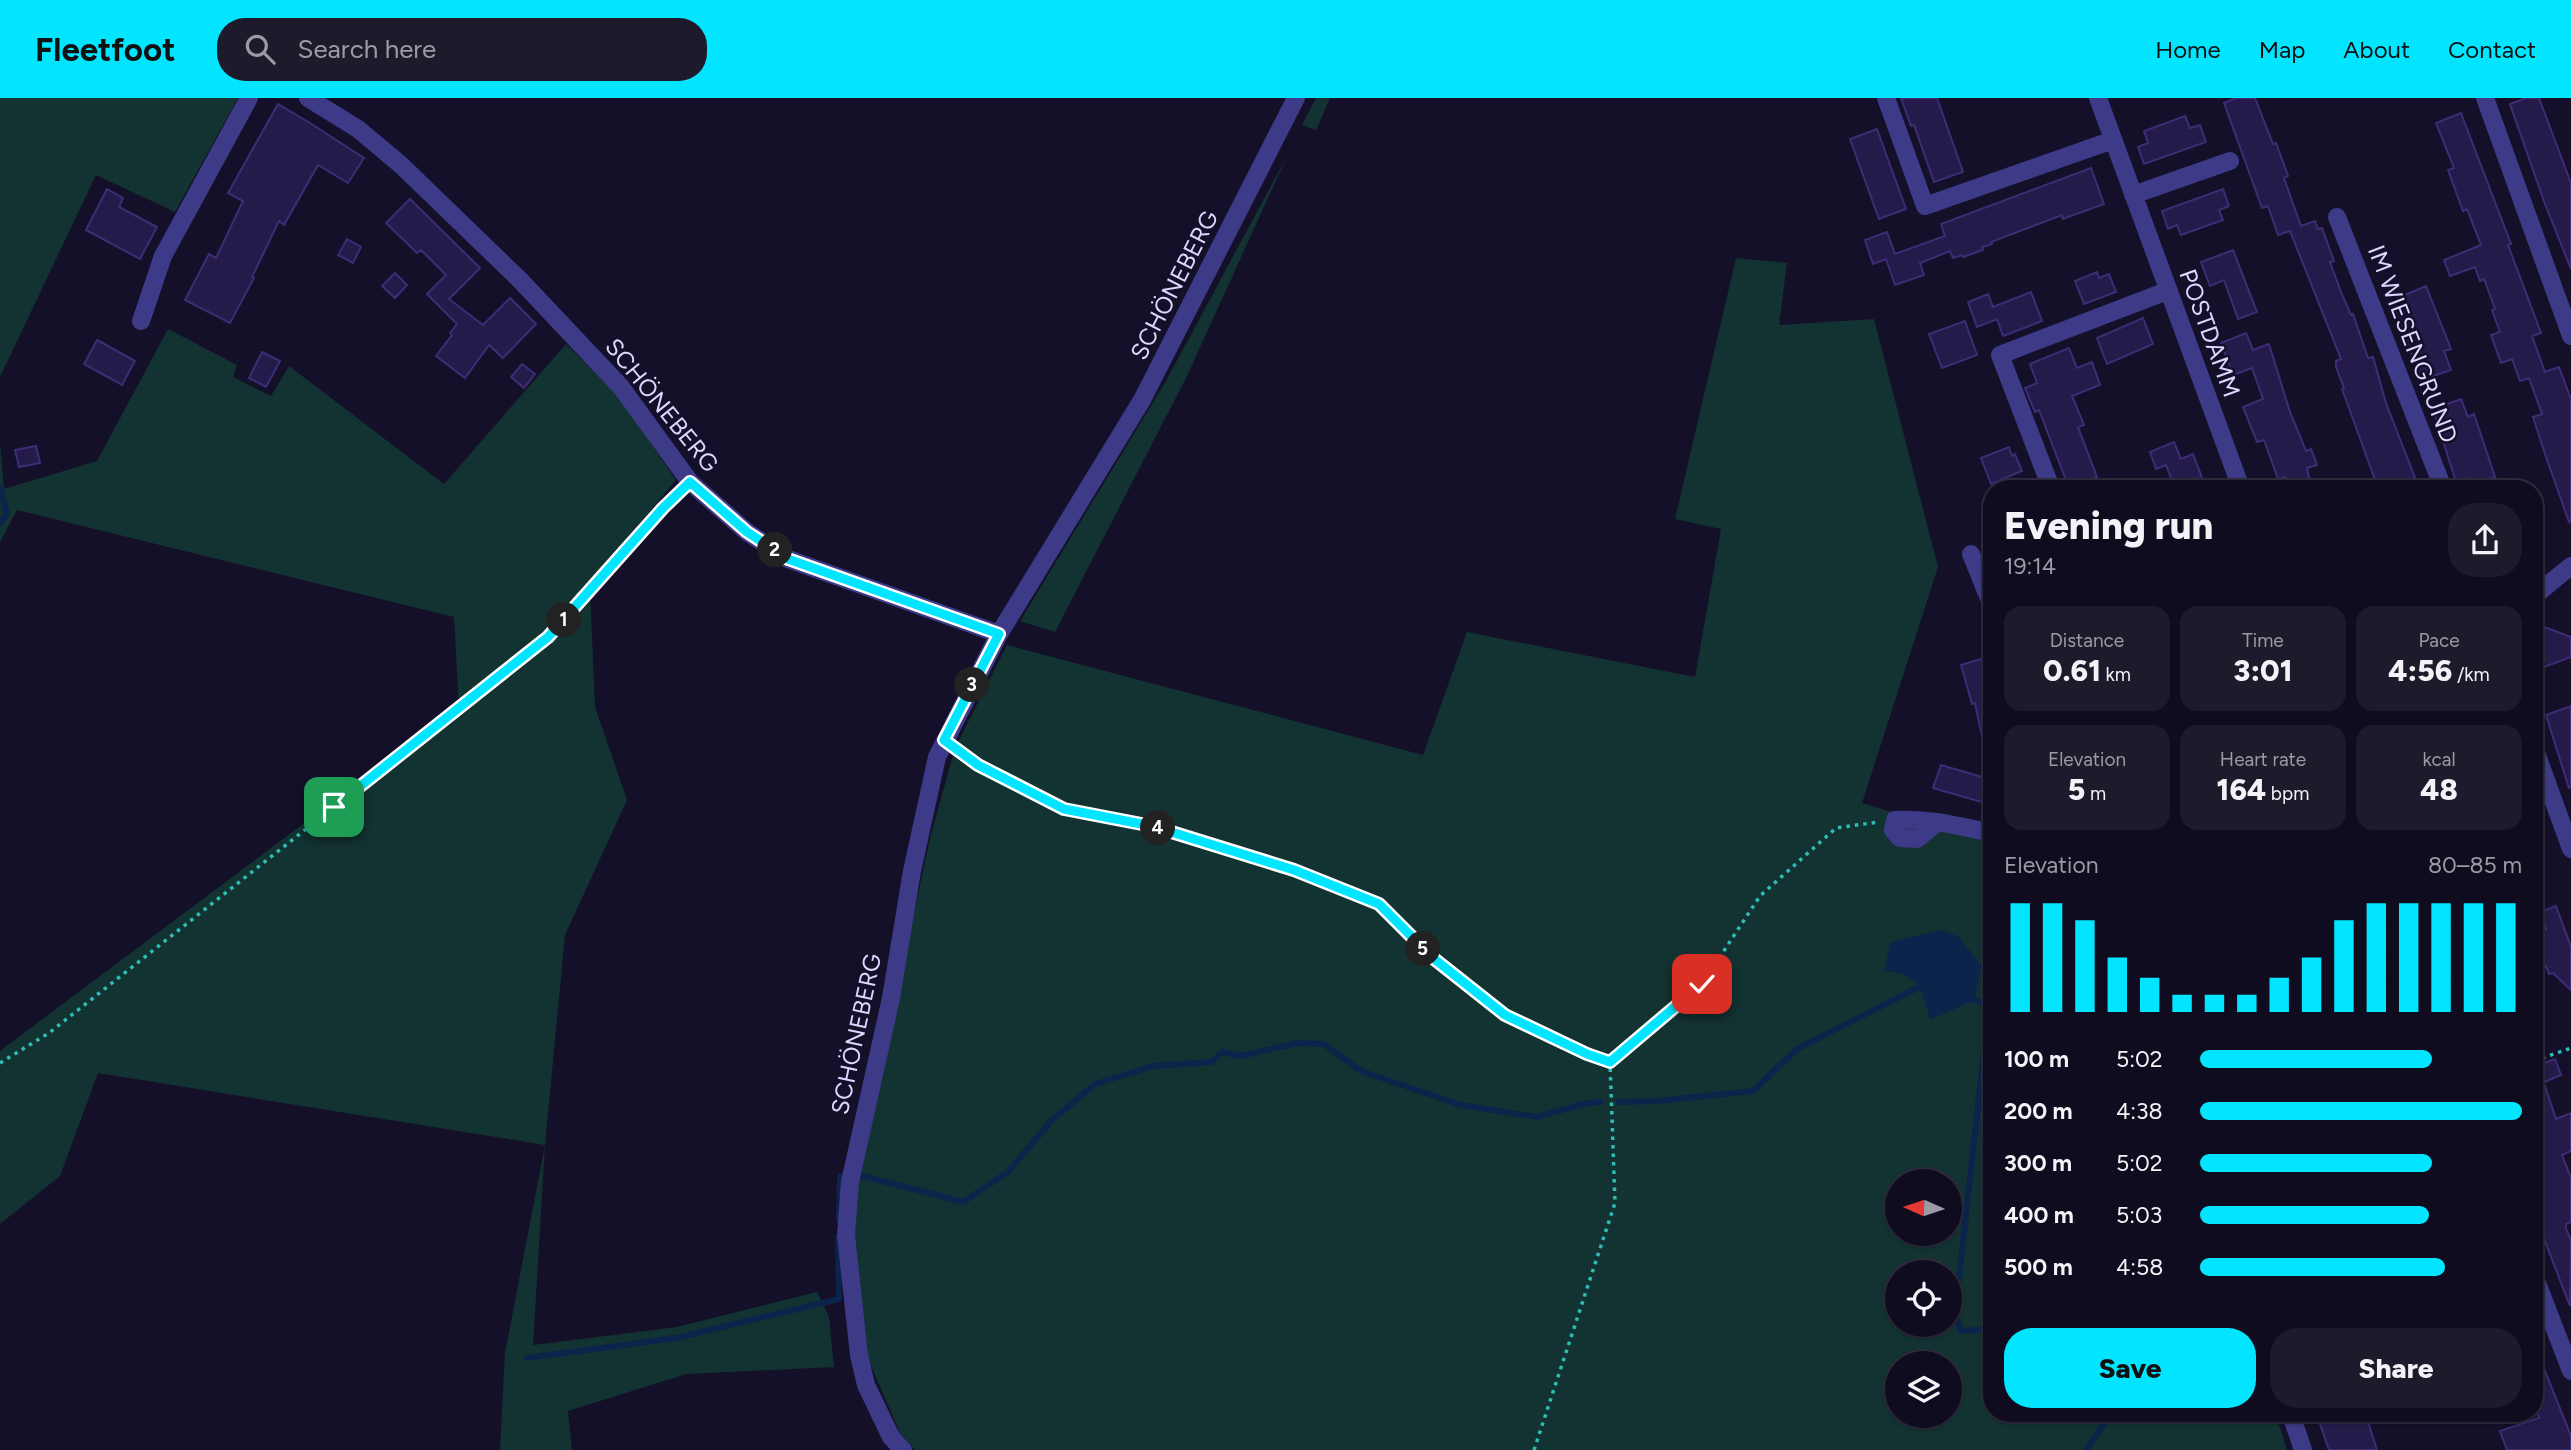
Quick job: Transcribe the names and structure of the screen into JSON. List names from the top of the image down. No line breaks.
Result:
{"streets":{"street":["SCHÖNEBERG","POSTDAMM","IM WIESENGRUND"]},"north":"left","page":{"header":"Fleetfoot","search":"Search here","nav":["Home","Map","About","Contact"],"heading":["Evening run","19:14"],"pins":["2","1","3","4","5"],"stats":[["Distance","0.61 km"],["Time","3:01"],["Pace","4:56 /km"],["Elevation","5 m"],["Heart rate","164 bpm"],["kcal","48"]],"chart":["Elevation","80–85 m"],"list":[{"name":"100 m","note":"5:02"},{"name":"200 m","note":"4:38"},{"name":"300 m","note":"5:02"},{"name":"400 m","note":"5:03"},{"name":"500 m","note":"4:58"}],"buttons":["Save","Share"]}}
